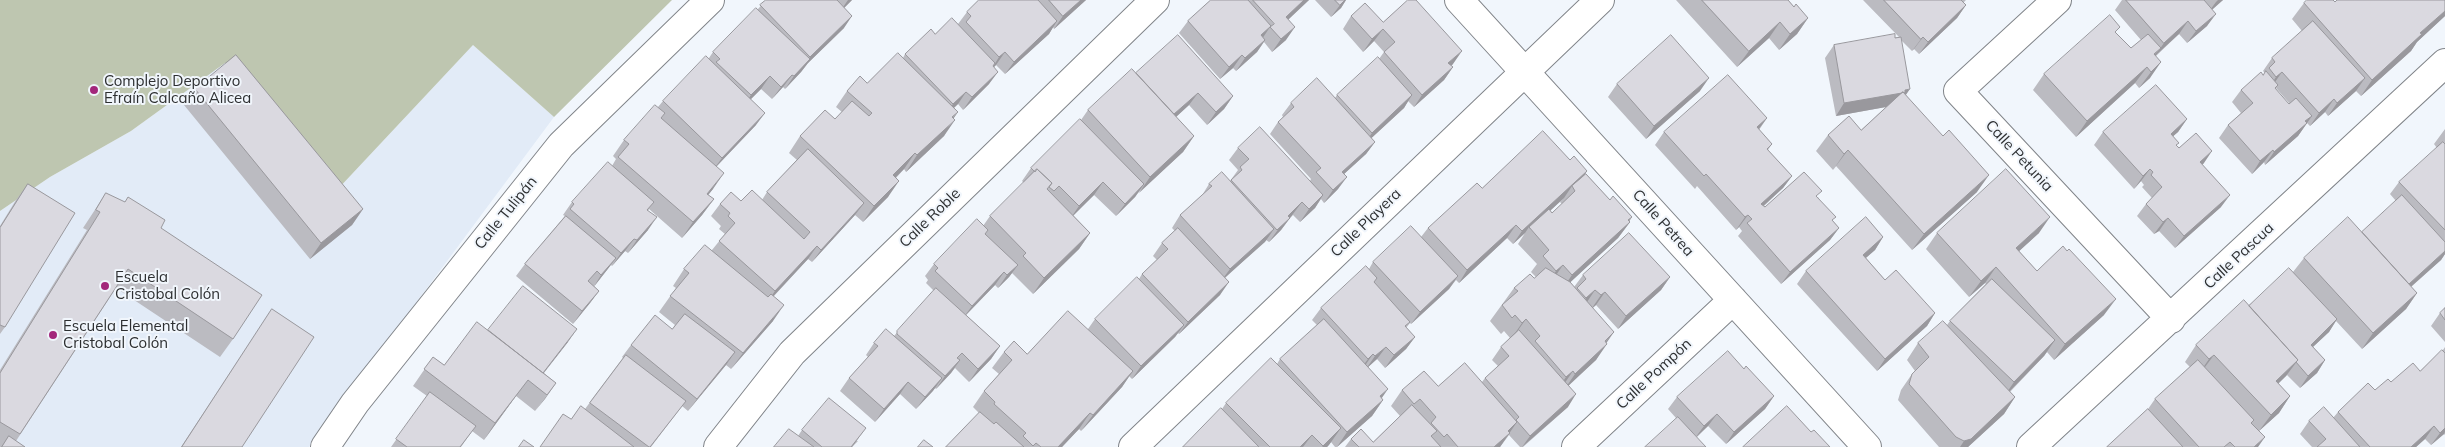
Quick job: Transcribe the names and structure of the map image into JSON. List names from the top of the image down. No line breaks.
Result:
{"streets":{"street":["Calle Petunia","Calle Tulipán","Calle Roble","Calle Playera","Calle Petrea","Calle Pascua","Calle Pompón"]},"crossings":[["Calle Petunia","Calle Pascua"],["Calle Playera","Calle Petrea"],["Calle Petrea","Calle Pompón"]],"places":["Complejo Deportivo Efraín Calcaño Alicea","Escuela Cristobal Colón","Escuela Elemental Cristobal Colón"]}
